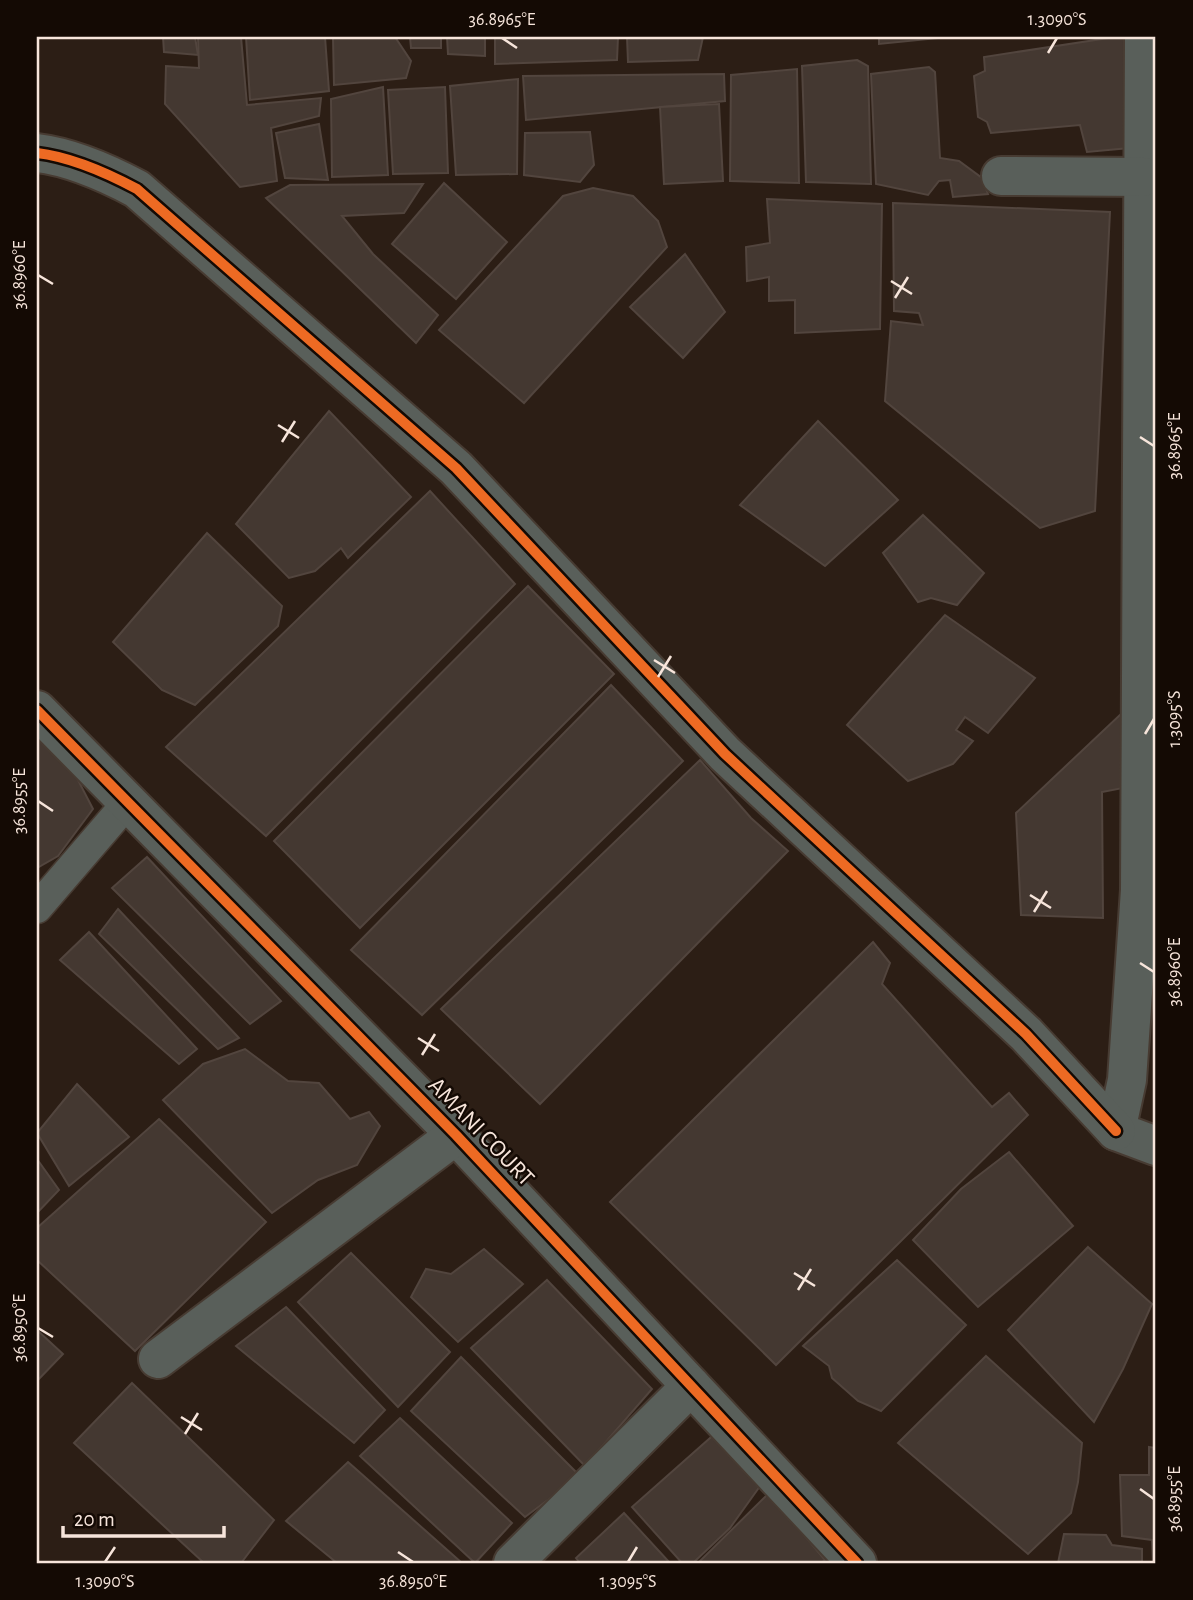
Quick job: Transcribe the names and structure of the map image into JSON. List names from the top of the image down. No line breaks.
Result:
{"streets":{"street":["AMANI COURT"]},"scale_bar":"20 m","coordinates":["36.8965°E","1.3090°S","36.8960°E","1.3095°S","36.8955°E","36.8950°E"]}
